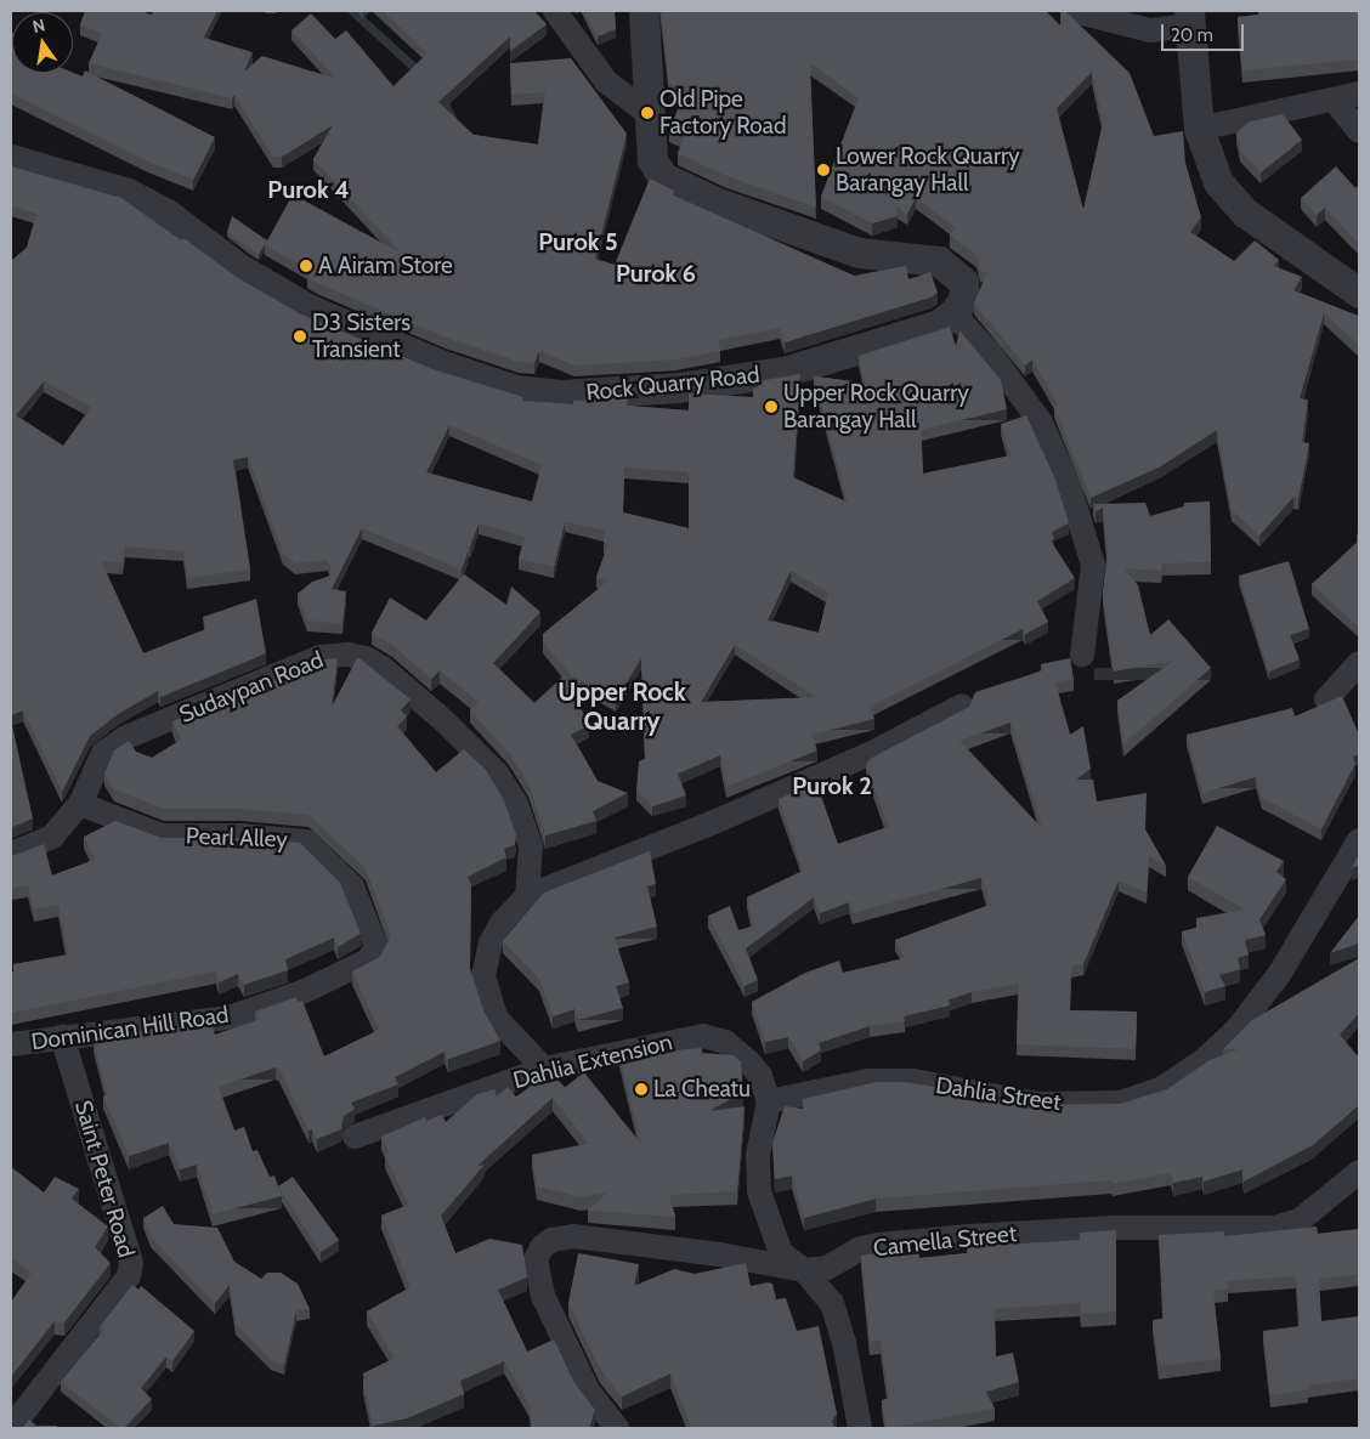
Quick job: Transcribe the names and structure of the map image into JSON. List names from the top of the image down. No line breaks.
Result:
{"streets":{"street":["Rock Quarry Road","Sudaypan Road","Pearl Alley","Dominican Hill Road","Dahlia Extension","Dahlia Street","Saint Peter Road","Camella Street"]},"crossings":[["Sudaypan Road","Pearl Alley"],["Pearl Alley","Dominican Hill Road"],["Dominican Hill Road","Saint Peter Road"],["Dahlia Extension","Dahlia Street"]],"districts":["Purok 4","Purok 5","Purok 6","Upper Rock Quarry","Purok 2"],"places":["Old Pipe Factory Road","Lower Rock Quarry Barangay Hall","A Airam Store","D3 Sisters Transient","Upper Rock Quarry Barangay Hall","La Cheatu"],"scale_bar":"20 m","north":"top"}
